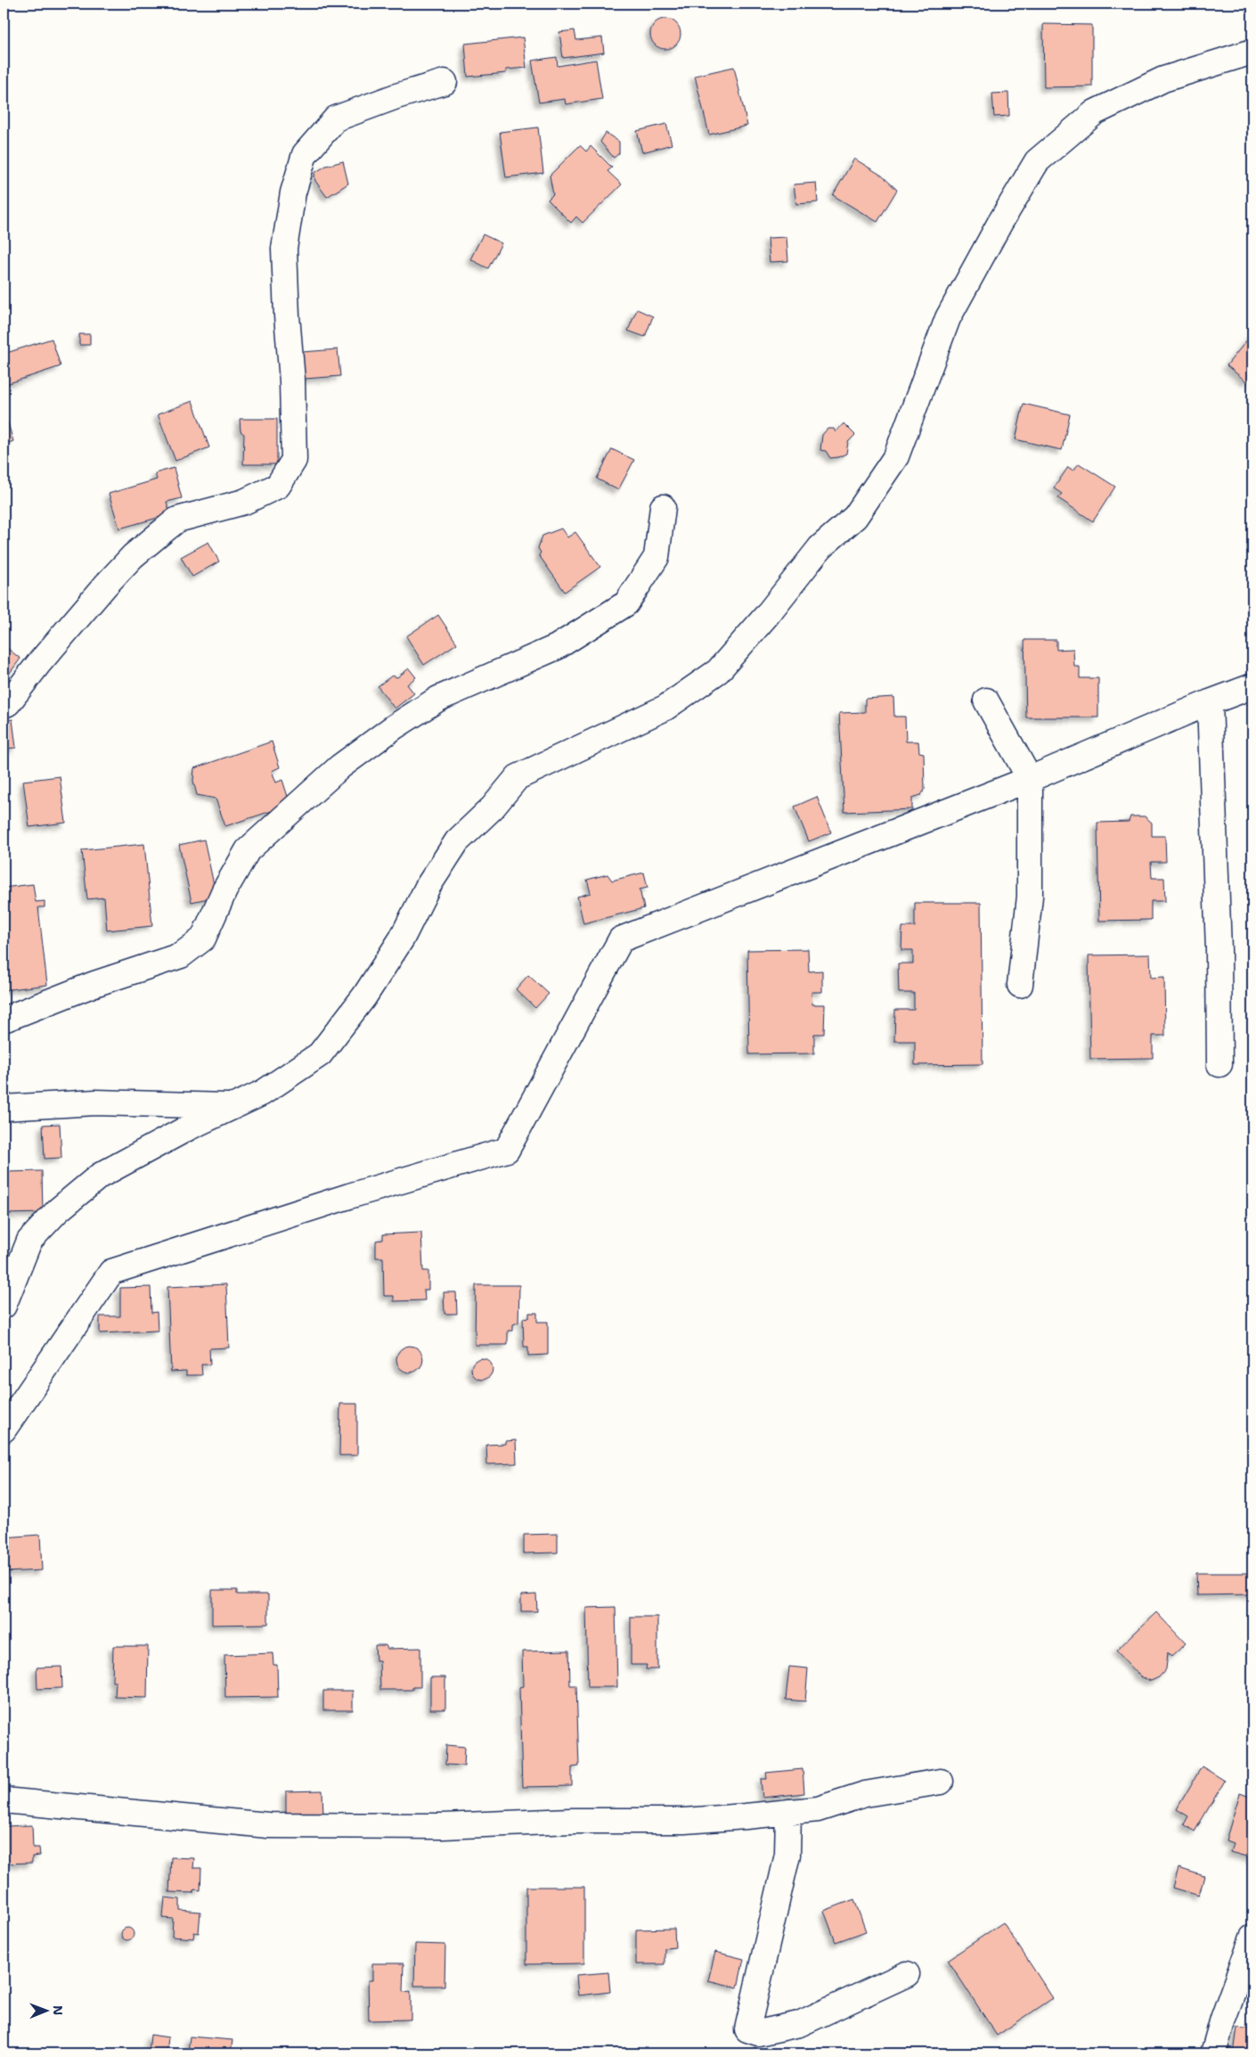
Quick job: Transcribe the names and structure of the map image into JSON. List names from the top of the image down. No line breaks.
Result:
{"north":"right"}
